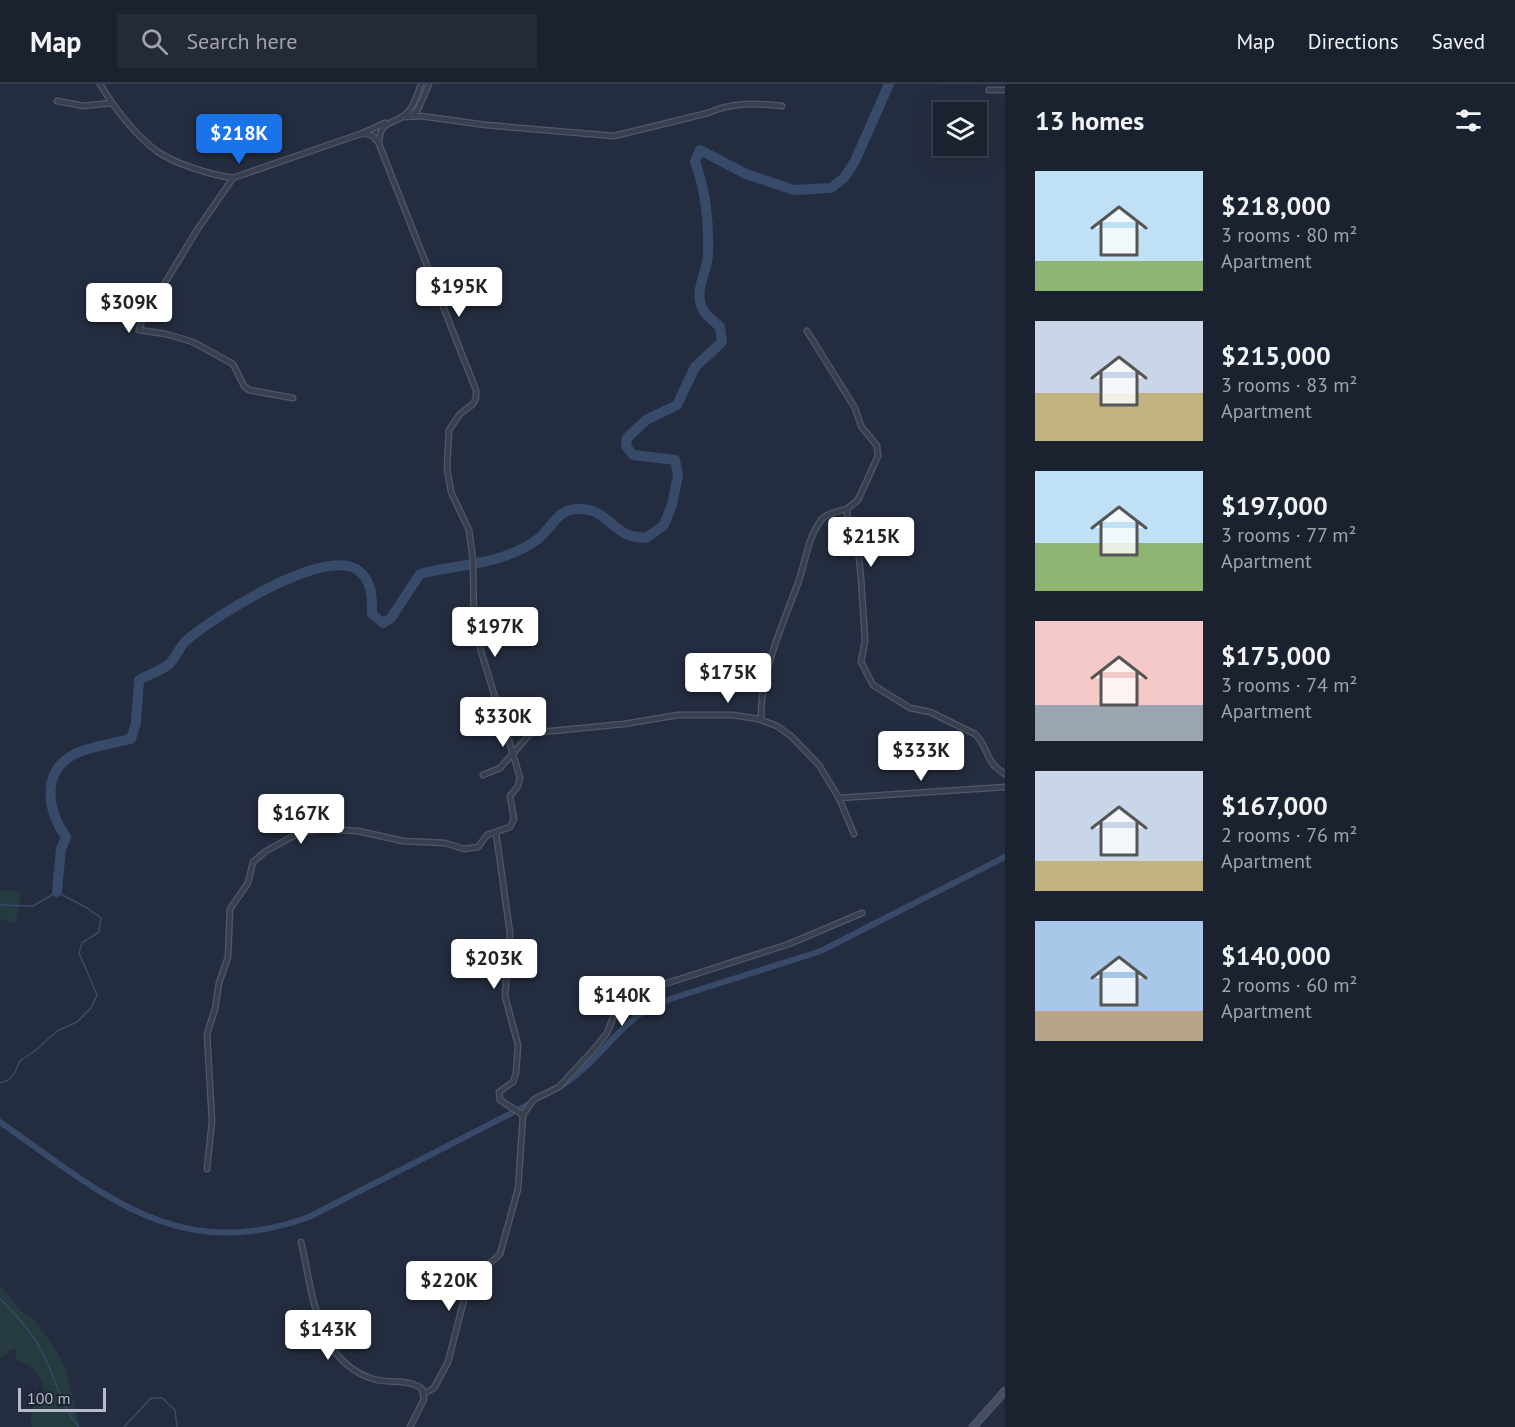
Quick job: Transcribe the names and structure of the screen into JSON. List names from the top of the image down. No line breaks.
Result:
{"scale_bar":"100 m","page":{"header":"Map","search":"Search here","nav":["Map","Directions","Saved"],"heading":"13 homes","price":["$218K","$195K","$309K","$215K","$197K","$175K","$330K","$333K","$167K","$203K","$140K","$220K","$143K"],"list":[{"name":"$218,000","note":"3 rooms · 80 m² · Apartment"},{"name":"$215,000","note":"3 rooms · 83 m² · Apartment"},{"name":"$197,000","note":"3 rooms · 77 m² · Apartment"},{"name":"$175,000","note":"3 rooms · 74 m² · Apartment"},{"name":"$167,000","note":"2 rooms · 76 m² · Apartment"},{"name":"$140,000","note":"2 rooms · 60 m² · Apartment"}],"scale":"100 m"}}
